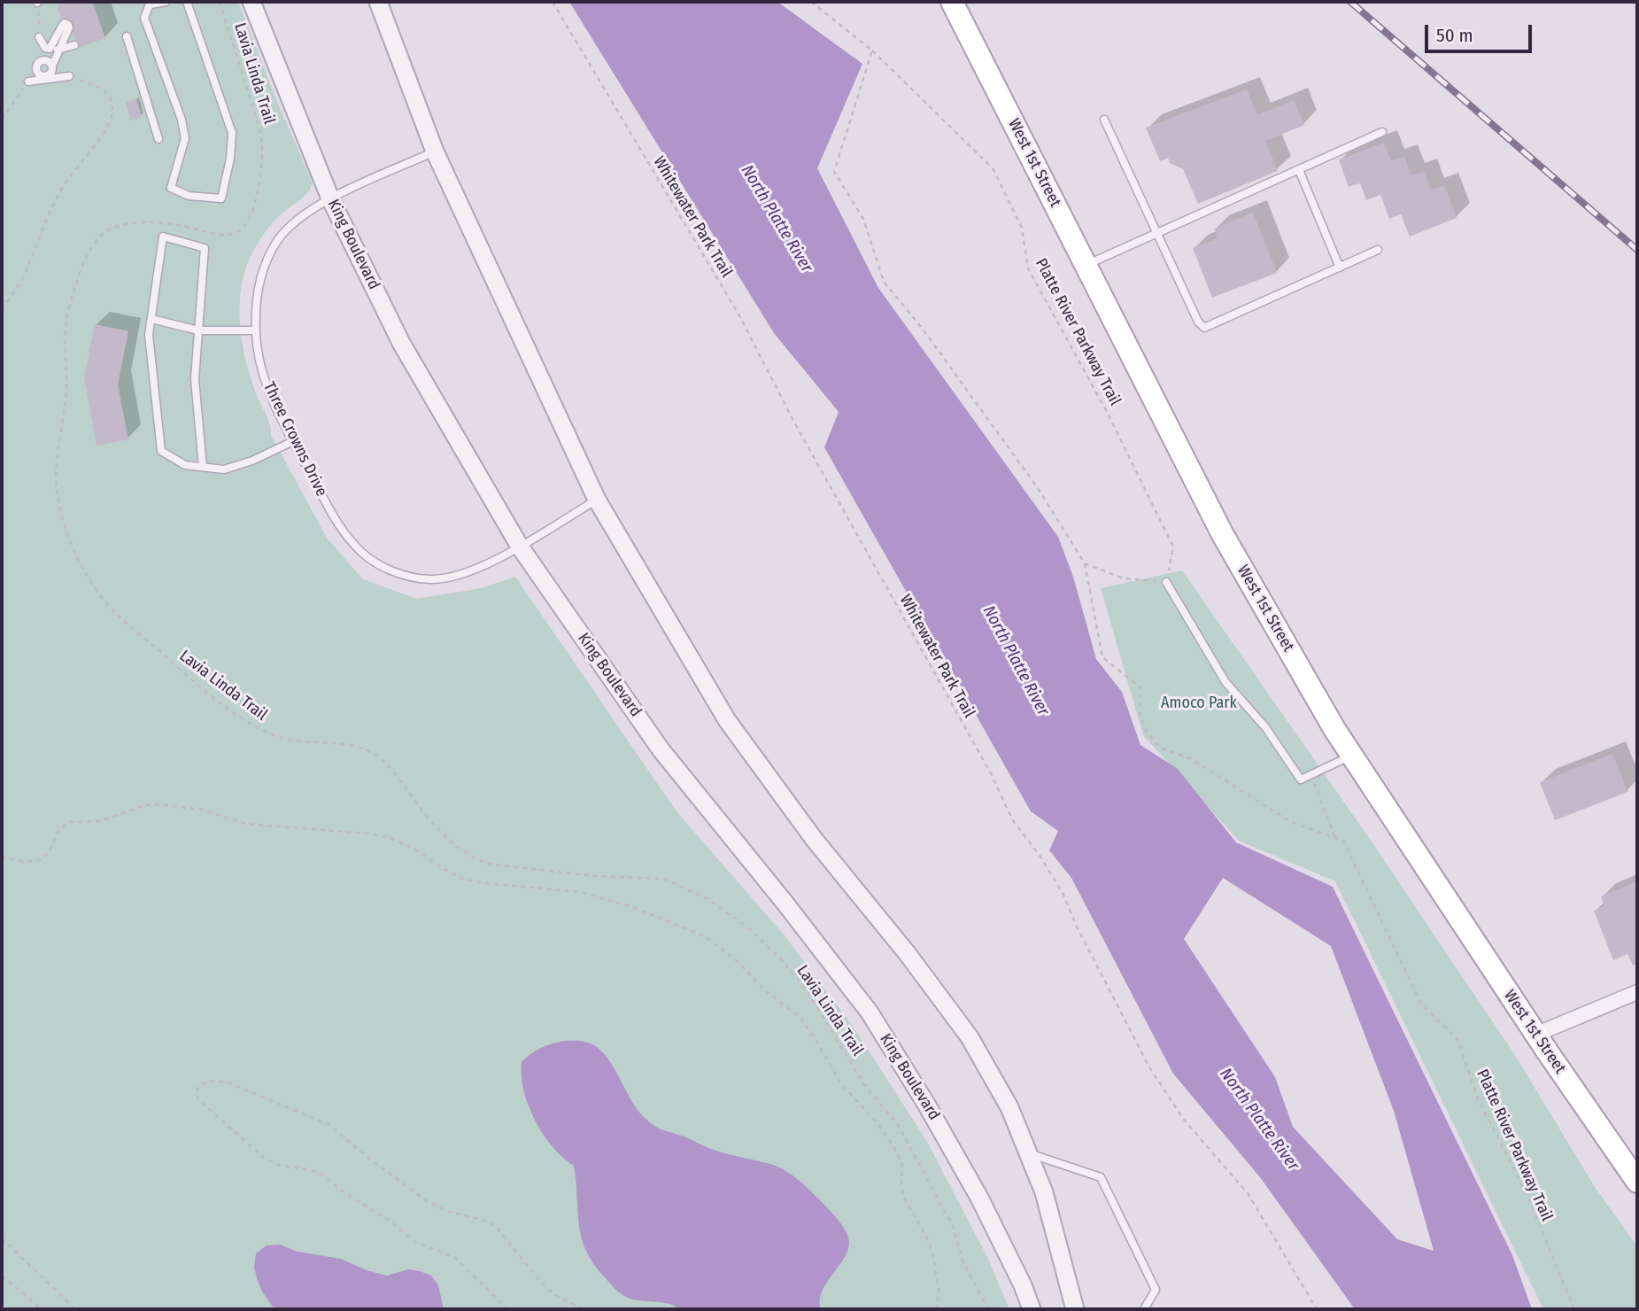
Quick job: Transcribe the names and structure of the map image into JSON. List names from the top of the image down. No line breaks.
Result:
{"streets":{"main road":["West 1st Street"],"street":["King Boulevard"],"lane":["Three Crowns Drive"],"path":["Lavia Linda Trail","Whitewater Park Trail","Platte River Parkway Trail"]},"crossings":[["King Boulevard","Three Crowns Drive"]],"water":["North Platte River"],"parks":["Amoco Park"],"scale_bar":"50 m"}
